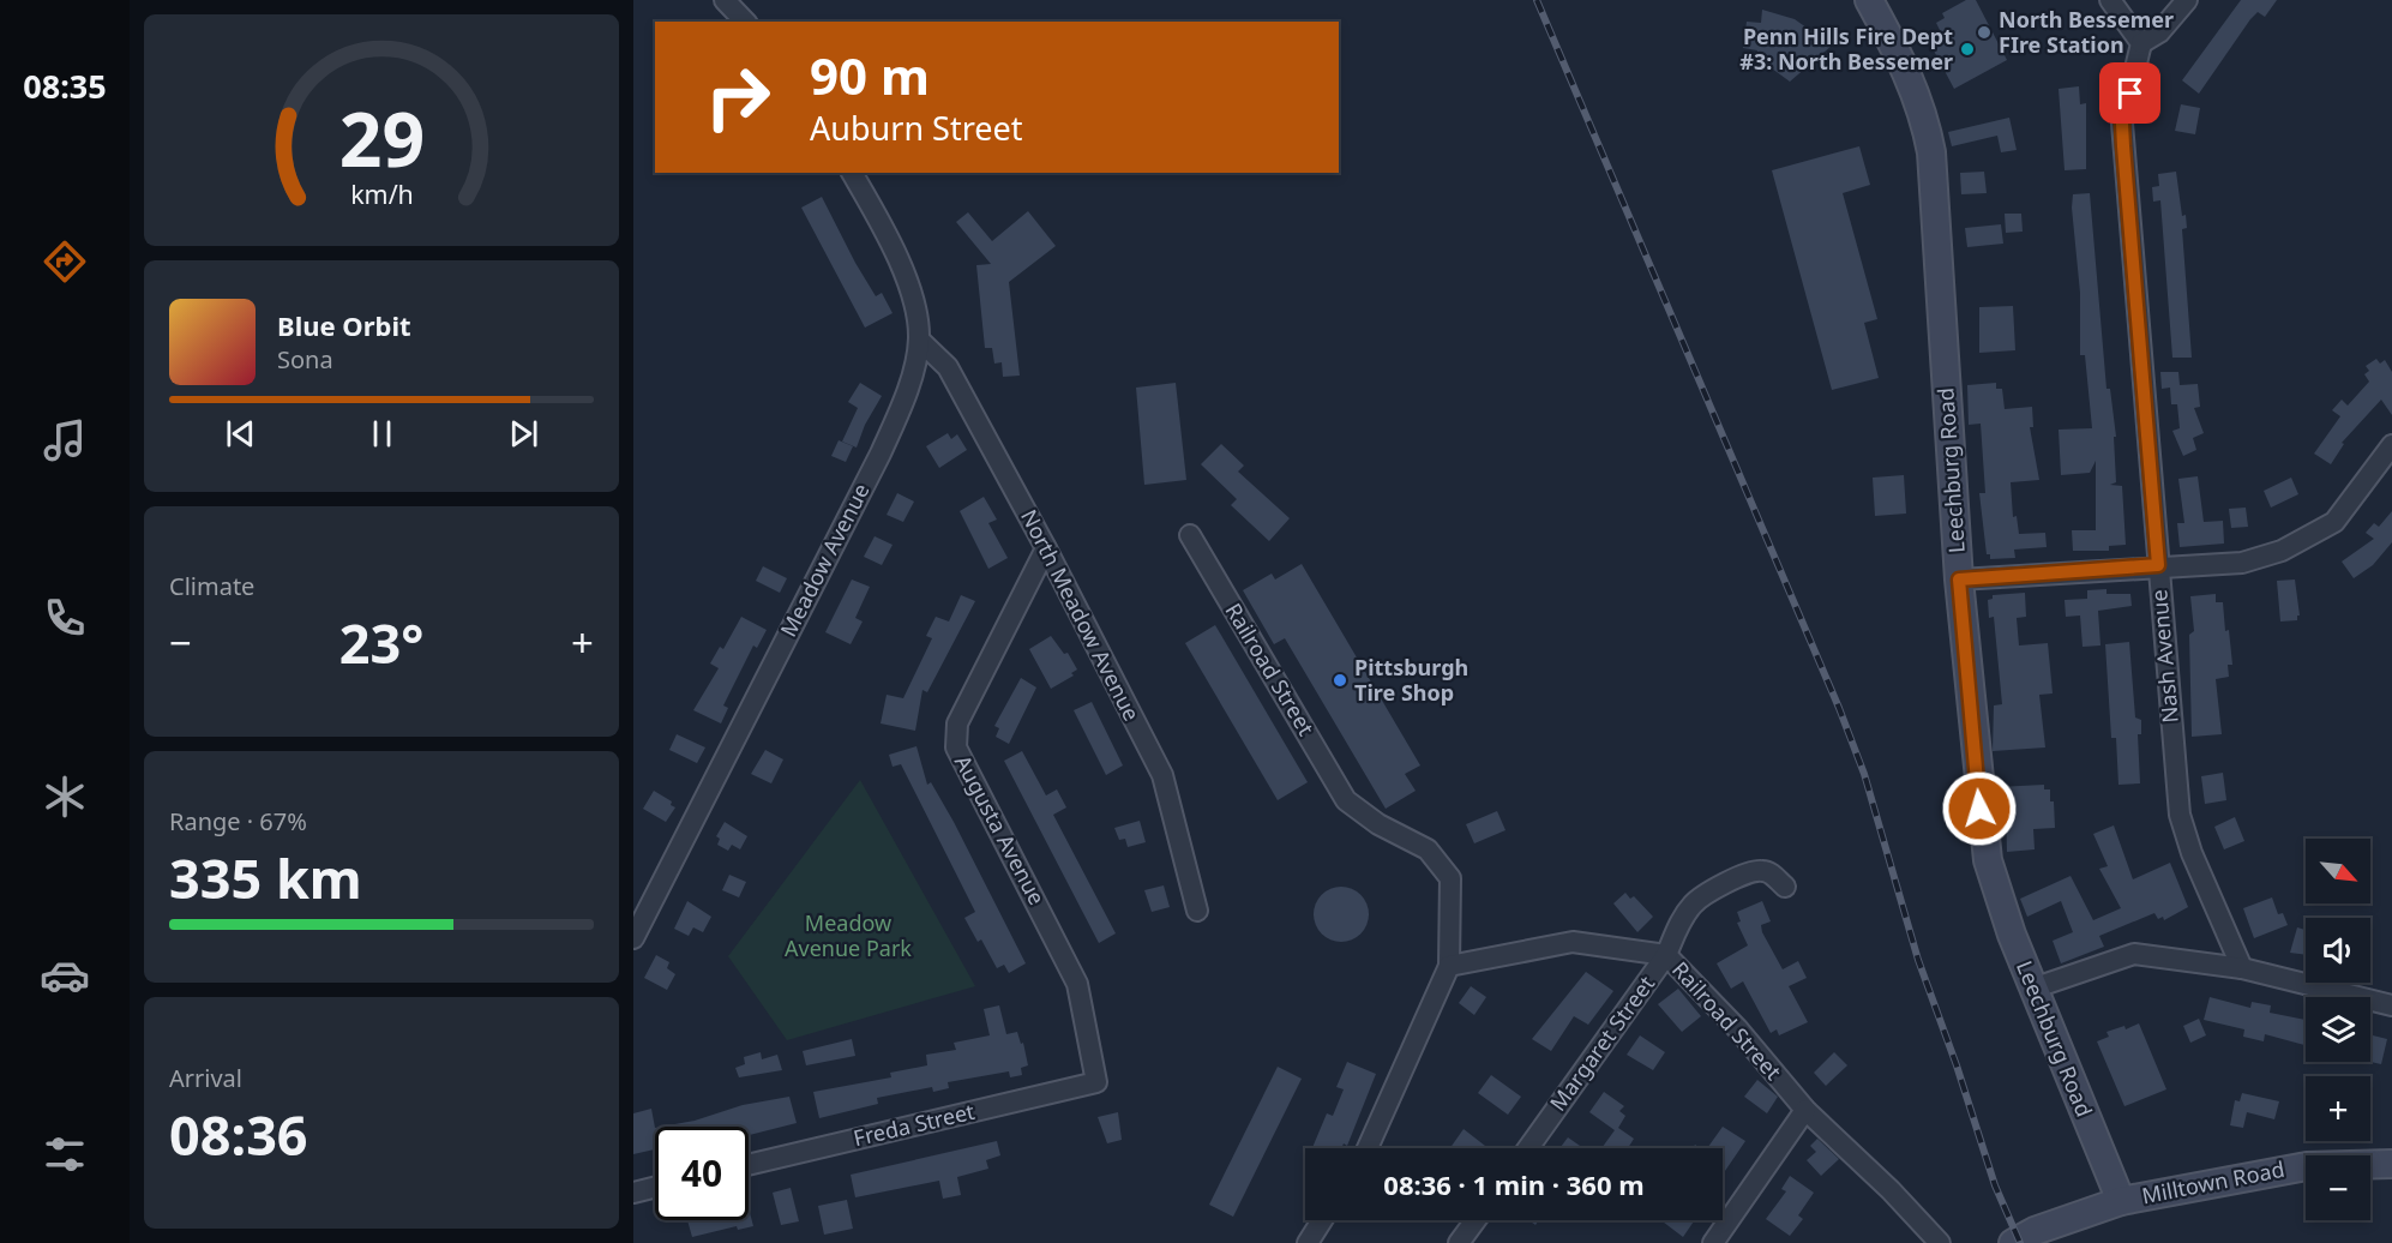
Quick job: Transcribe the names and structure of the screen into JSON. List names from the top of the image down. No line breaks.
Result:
{"streets":{"street":["Leechburg Road","Meadow Avenue","North Meadow Avenue","Nash Avenue","Railroad Street","Augusta Avenue","Margaret Street","Freda Street","Milltown Road"]},"crossings":[["Leechburg Road","Milltown Road"],["Meadow Avenue","North Meadow Avenue"],["North Meadow Avenue","Augusta Avenue"],["Railroad Street","Margaret Street"],["Augusta Avenue","Freda Street"]],"parks":["Meadow Avenue Park"],"places":["North Bessemer FIre Station","Penn Hills Fire Dept #3: North Bessemer","Pittsburgh Tire Shop"],"north":"bottom right","page":{"tabs":"08:35","turn":["90 m","Auburn Street"],"song":["Blue Orbit","Sona"],"tile":["Climate",["Range · 67%","335 km"],["Arrival","08:36"]],"heat":["−","23°","+"],"map_buttons":["+","−"],"limit":"40","trip":"08:36 · 1 min · 360 m","gauge":["29","km/h"]}}
